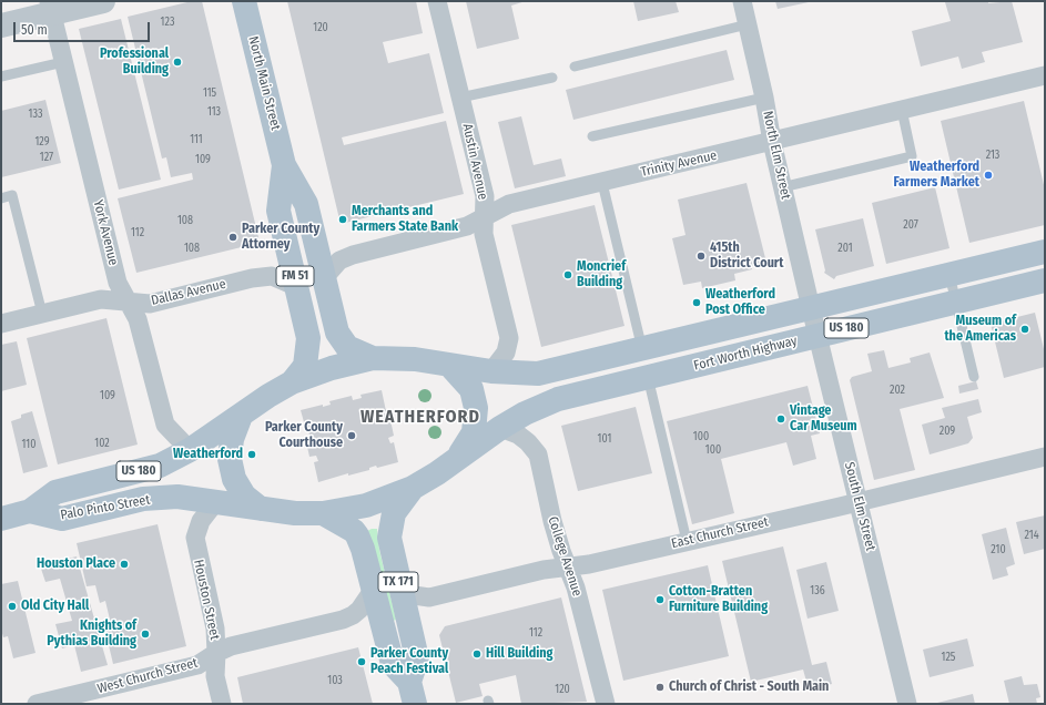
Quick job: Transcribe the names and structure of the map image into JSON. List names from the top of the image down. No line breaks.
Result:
{"streets":{"main road":["North Main Street","FM 51","US 180","Fort Worth Highway","Palo Pinto Street","TX 171"],"street":["North Elm Street","Austin Avenue","Trinity Avenue","York Avenue","Dallas Avenue","South Elm Street","East Church Street","College Avenue","Houston Street","West Church Street"]},"crossings":[["North Main Street","Trinity Avenue"],["North Main Street","Dallas Avenue"],["North Main Street","US 180"],["North Elm Street","Trinity Avenue"],["North Elm Street","Fort Worth Highway"],["North Elm Street","South Elm Street"],["Austin Avenue","Trinity Avenue"],["Austin Avenue","US 180"],["Austin Avenue","Fort Worth Highway"],["York Avenue","Dallas Avenue"],["York Avenue","Palo Pinto Street"],["US 180","Fort Worth Highway"],["US 180","Palo Pinto Street"],["US 180","TX 171"],["Fort Worth Highway","South Elm Street"],["Fort Worth Highway","College Avenue"],["South Elm Street","East Church Street"],["Palo Pinto Street","Houston Street"],["East Church Street","College Avenue"],["East Church Street","TX 171"],["TX 171","West Church Street"],["Houston Street","West Church Street"]],"districts":["WEATHERFORD"],"places":["Professional Building","Weatherford Farmers Market","Merchants and Farmers State Bank","Parker County Attorney","415th District Court","Moncrief Building","Weatherford Post Office","Museum of the Americas","Vintage Car Museum","Parker County Courthouse","Weatherford","Houston Place","Cotton-Bratten Furniture Building","Old City Hall","Knights of Pythias Building","Hill Building","Parker County Peach Festival","Church of Christ - South Main"],"house_numbers":["123","120","115","113","133","111","129","213","127","109","108","207","112","108","201","202","109","209","100","101","102","110","100","214","210","136","112","125","103","120"],"scale_bar":"50 m"}
